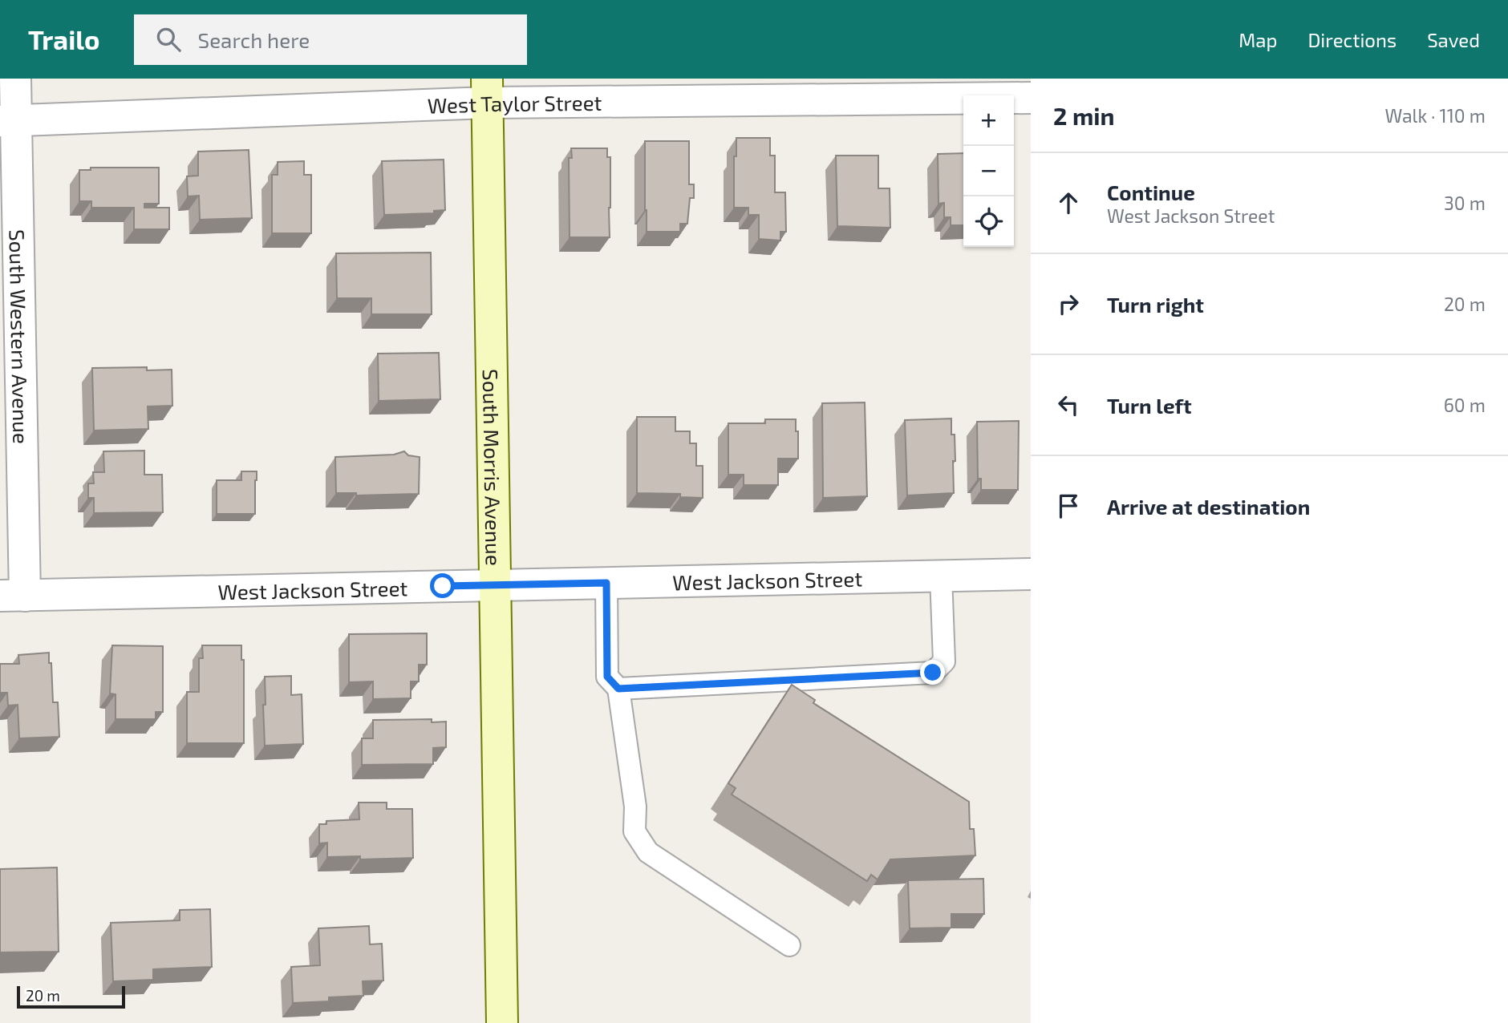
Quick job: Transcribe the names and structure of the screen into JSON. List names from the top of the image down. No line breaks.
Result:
{"streets":{"main road":["South Morris Avenue"],"street":["West Taylor Street","South Western Avenue","West Jackson Street"]},"crossings":[["West Taylor Street","South Western Avenue"],["West Taylor Street","South Morris Avenue"],["South Western Avenue","West Jackson Street"],["South Morris Avenue","West Jackson Street"]],"scale_bar":"20 m","page":{"header":"Trailo","search":"Search here","nav":["Map","Directions","Saved"],"heading":["2 min","Walk · 110 m"],"map_buttons":["+","−"],"list":[["Continue","West Jackson Street","30 m"],["Turn right","20 m"],["Turn left","60 m"],"Arrive at destination"],"scale":"20 m"}}
